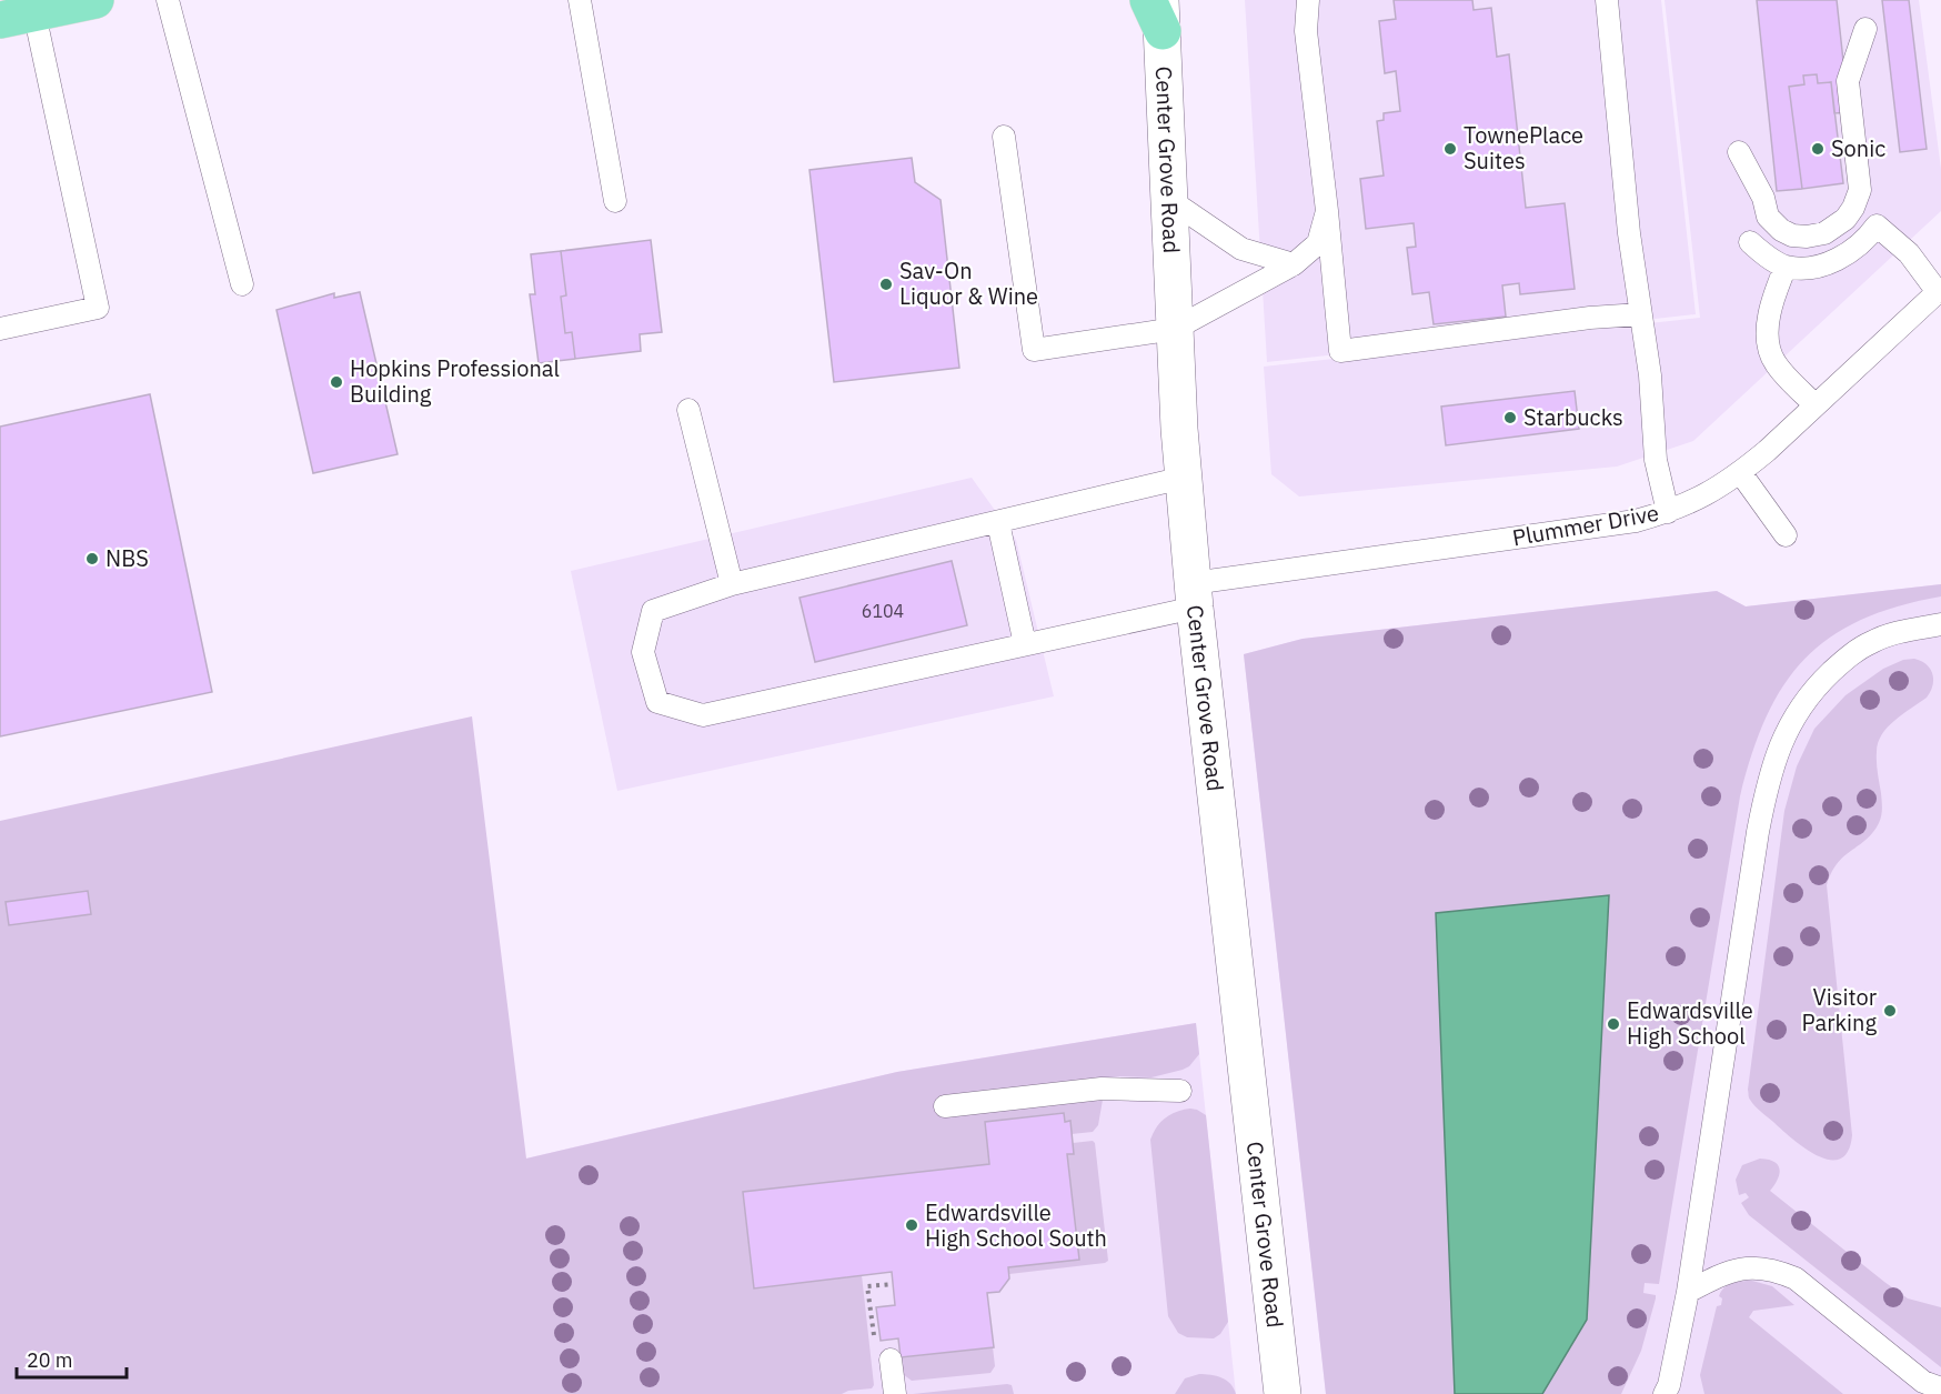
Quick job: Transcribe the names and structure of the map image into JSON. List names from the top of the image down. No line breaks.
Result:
{"streets":{"street":["Center Grove Road"],"lane":["Plummer Drive"]},"crossings":[["Center Grove Road","Plummer Drive"]],"places":["TownePlace Suites","Sonic","Sav-On Liquor & Wine","Hopkins Professional Building","Starbucks","NBS","Visitor Parking","Edwardsville High School","Edwardsville High School South"],"house_numbers":["6104"],"scale_bar":"20 m"}
